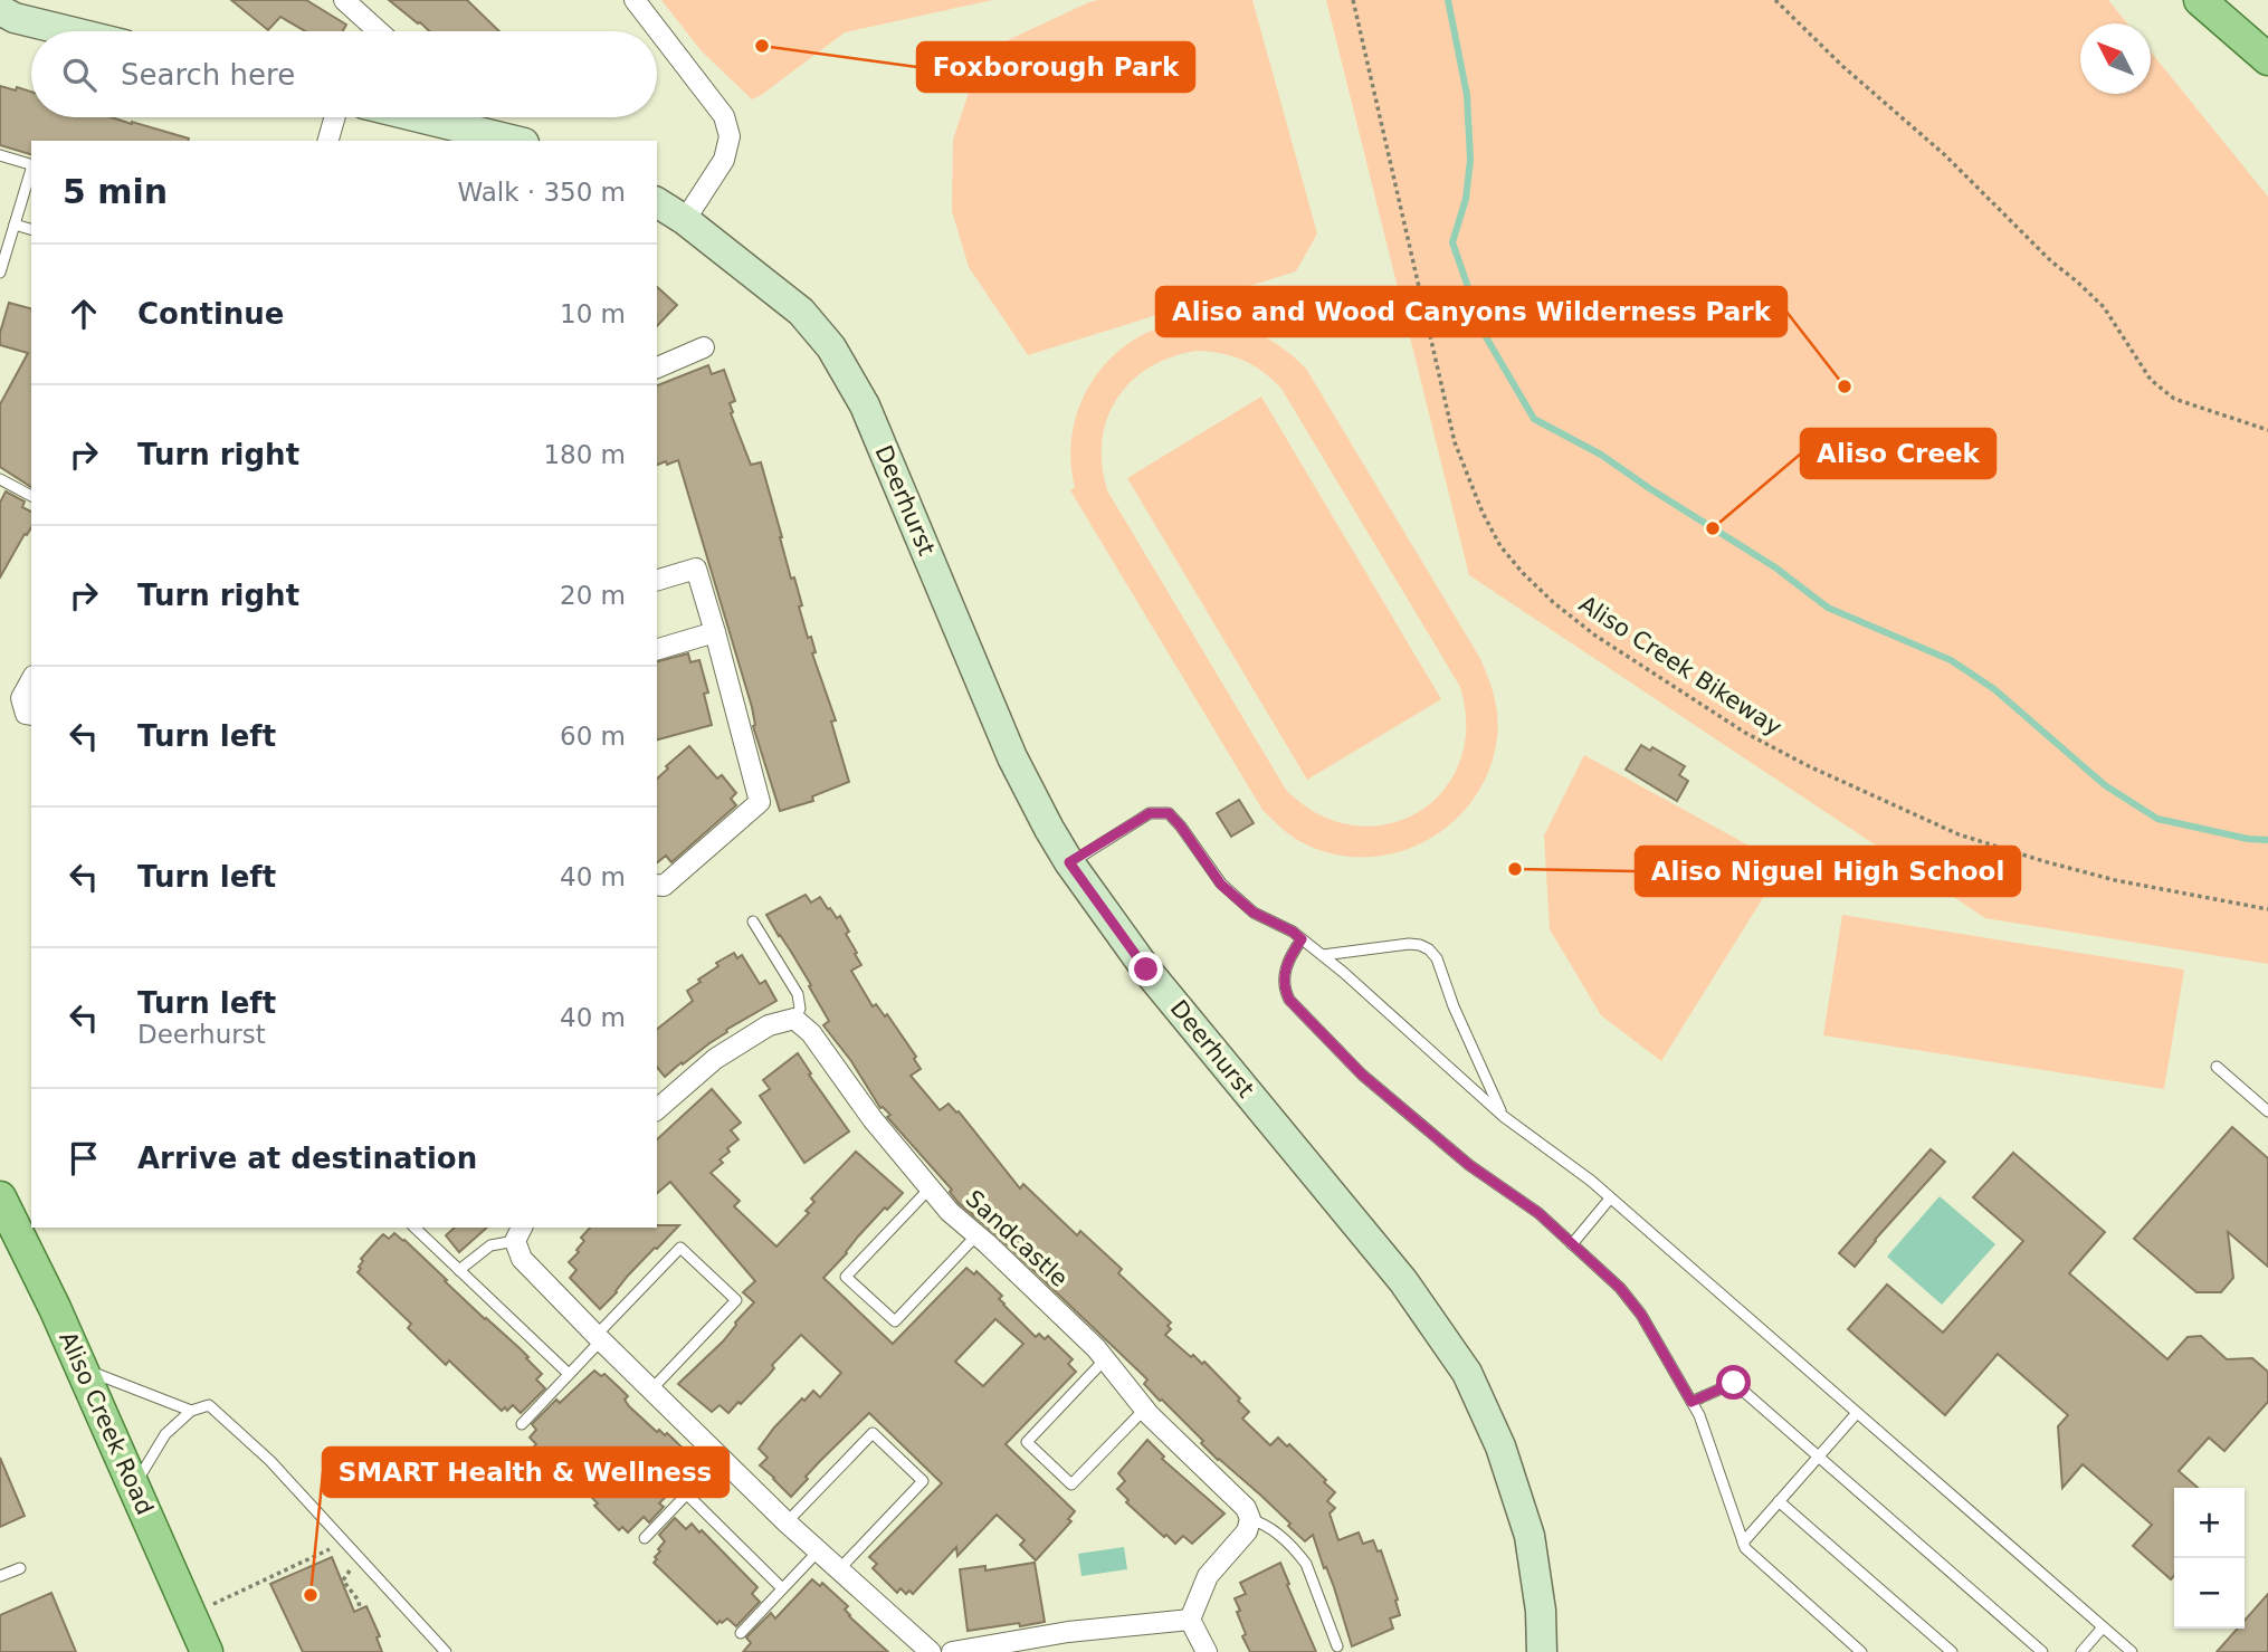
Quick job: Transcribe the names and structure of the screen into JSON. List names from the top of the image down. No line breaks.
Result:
{"streets":{"main road":["Aliso Creek Road"],"street":["Deerhurst","Sandcastle"],"path":["Aliso Creek Bikeway"]},"places":["Foxborough Park","Aliso and Wood Canyons Wilderness Park","Aliso Creek","Aliso Niguel High School","SMART Health & Wellness"],"north":"top left","page":{"search":"Search here","heading":["5 min","Walk · 350 m"],"list":[["Continue","10 m"],["Turn right","180 m"],["Turn right","20 m"],["Turn left","60 m"],["Turn left","40 m"],["Turn left","Deerhurst","40 m"],"Arrive at destination"],"map_buttons":["+","−"]}}
